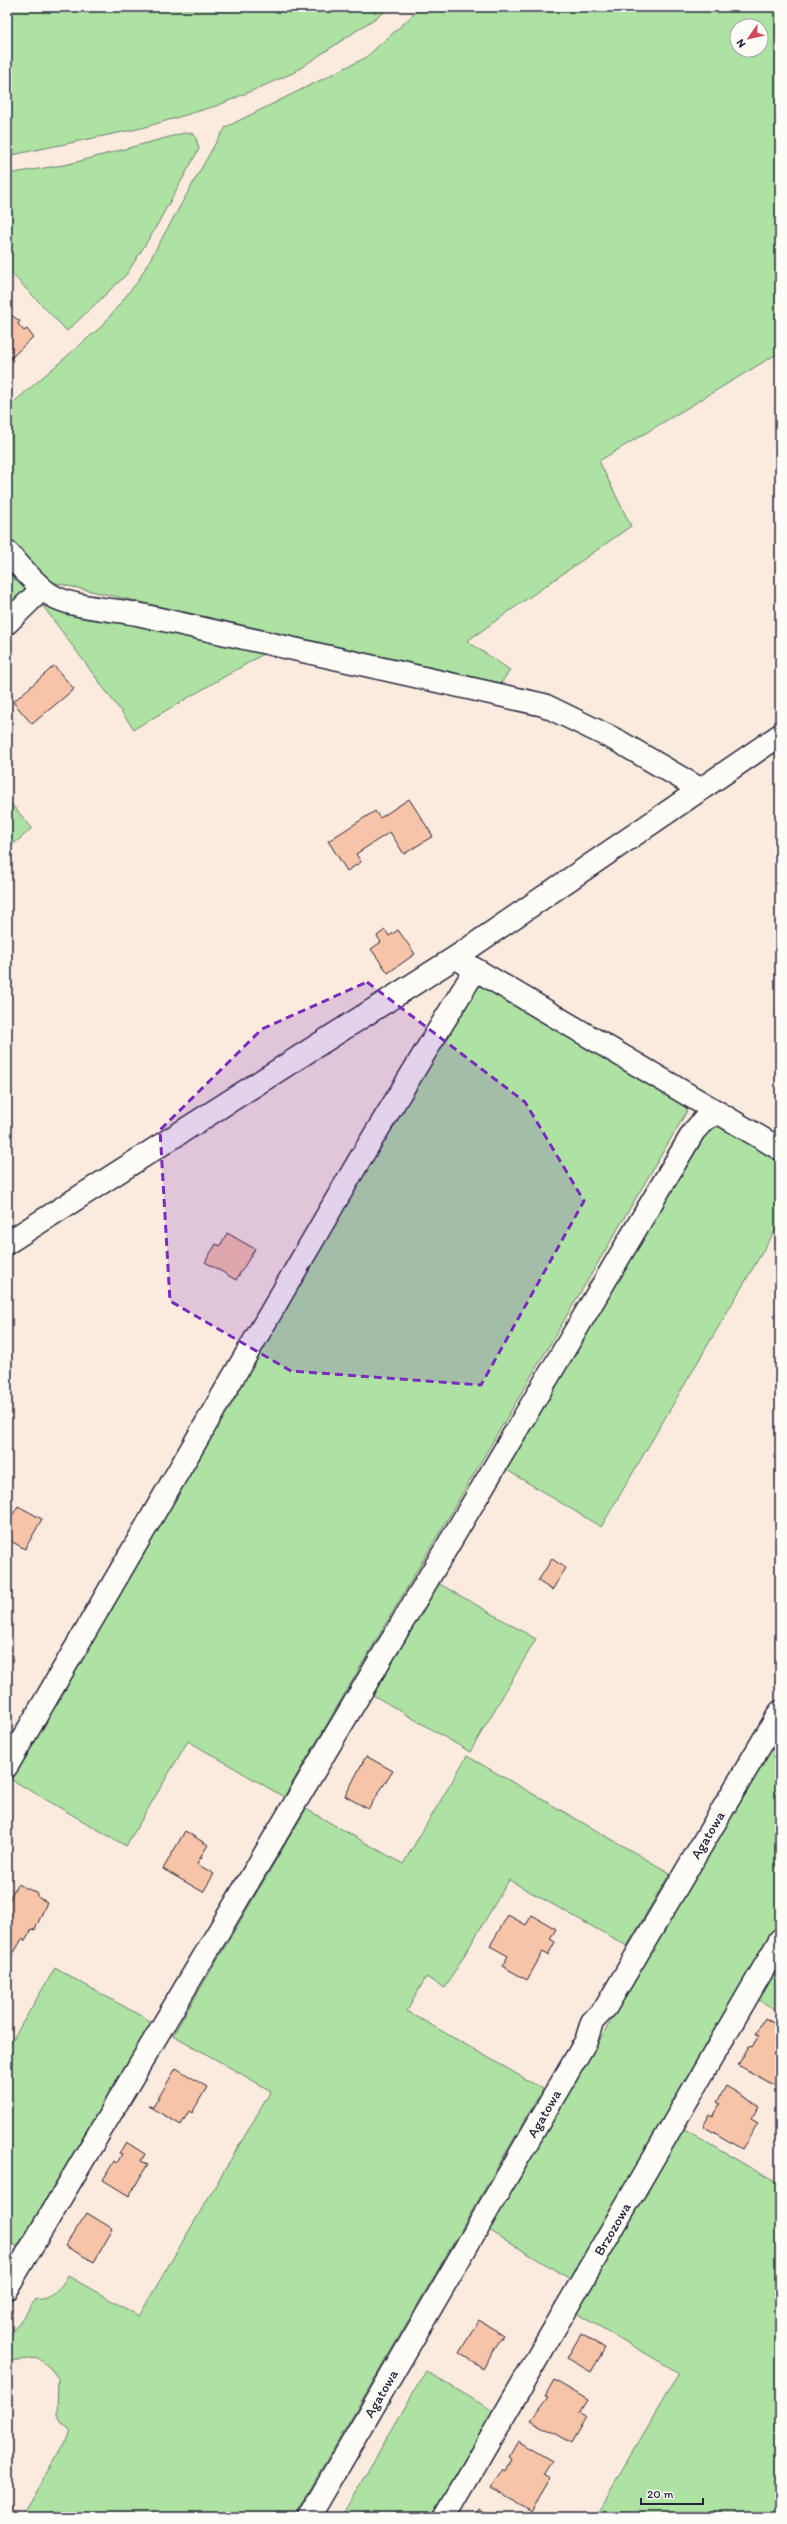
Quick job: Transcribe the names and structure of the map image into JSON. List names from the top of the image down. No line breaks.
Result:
{"streets":{"street":["Agatowa","Brzozowa"]},"scale_bar":"20 m","north":"bottom left"}
